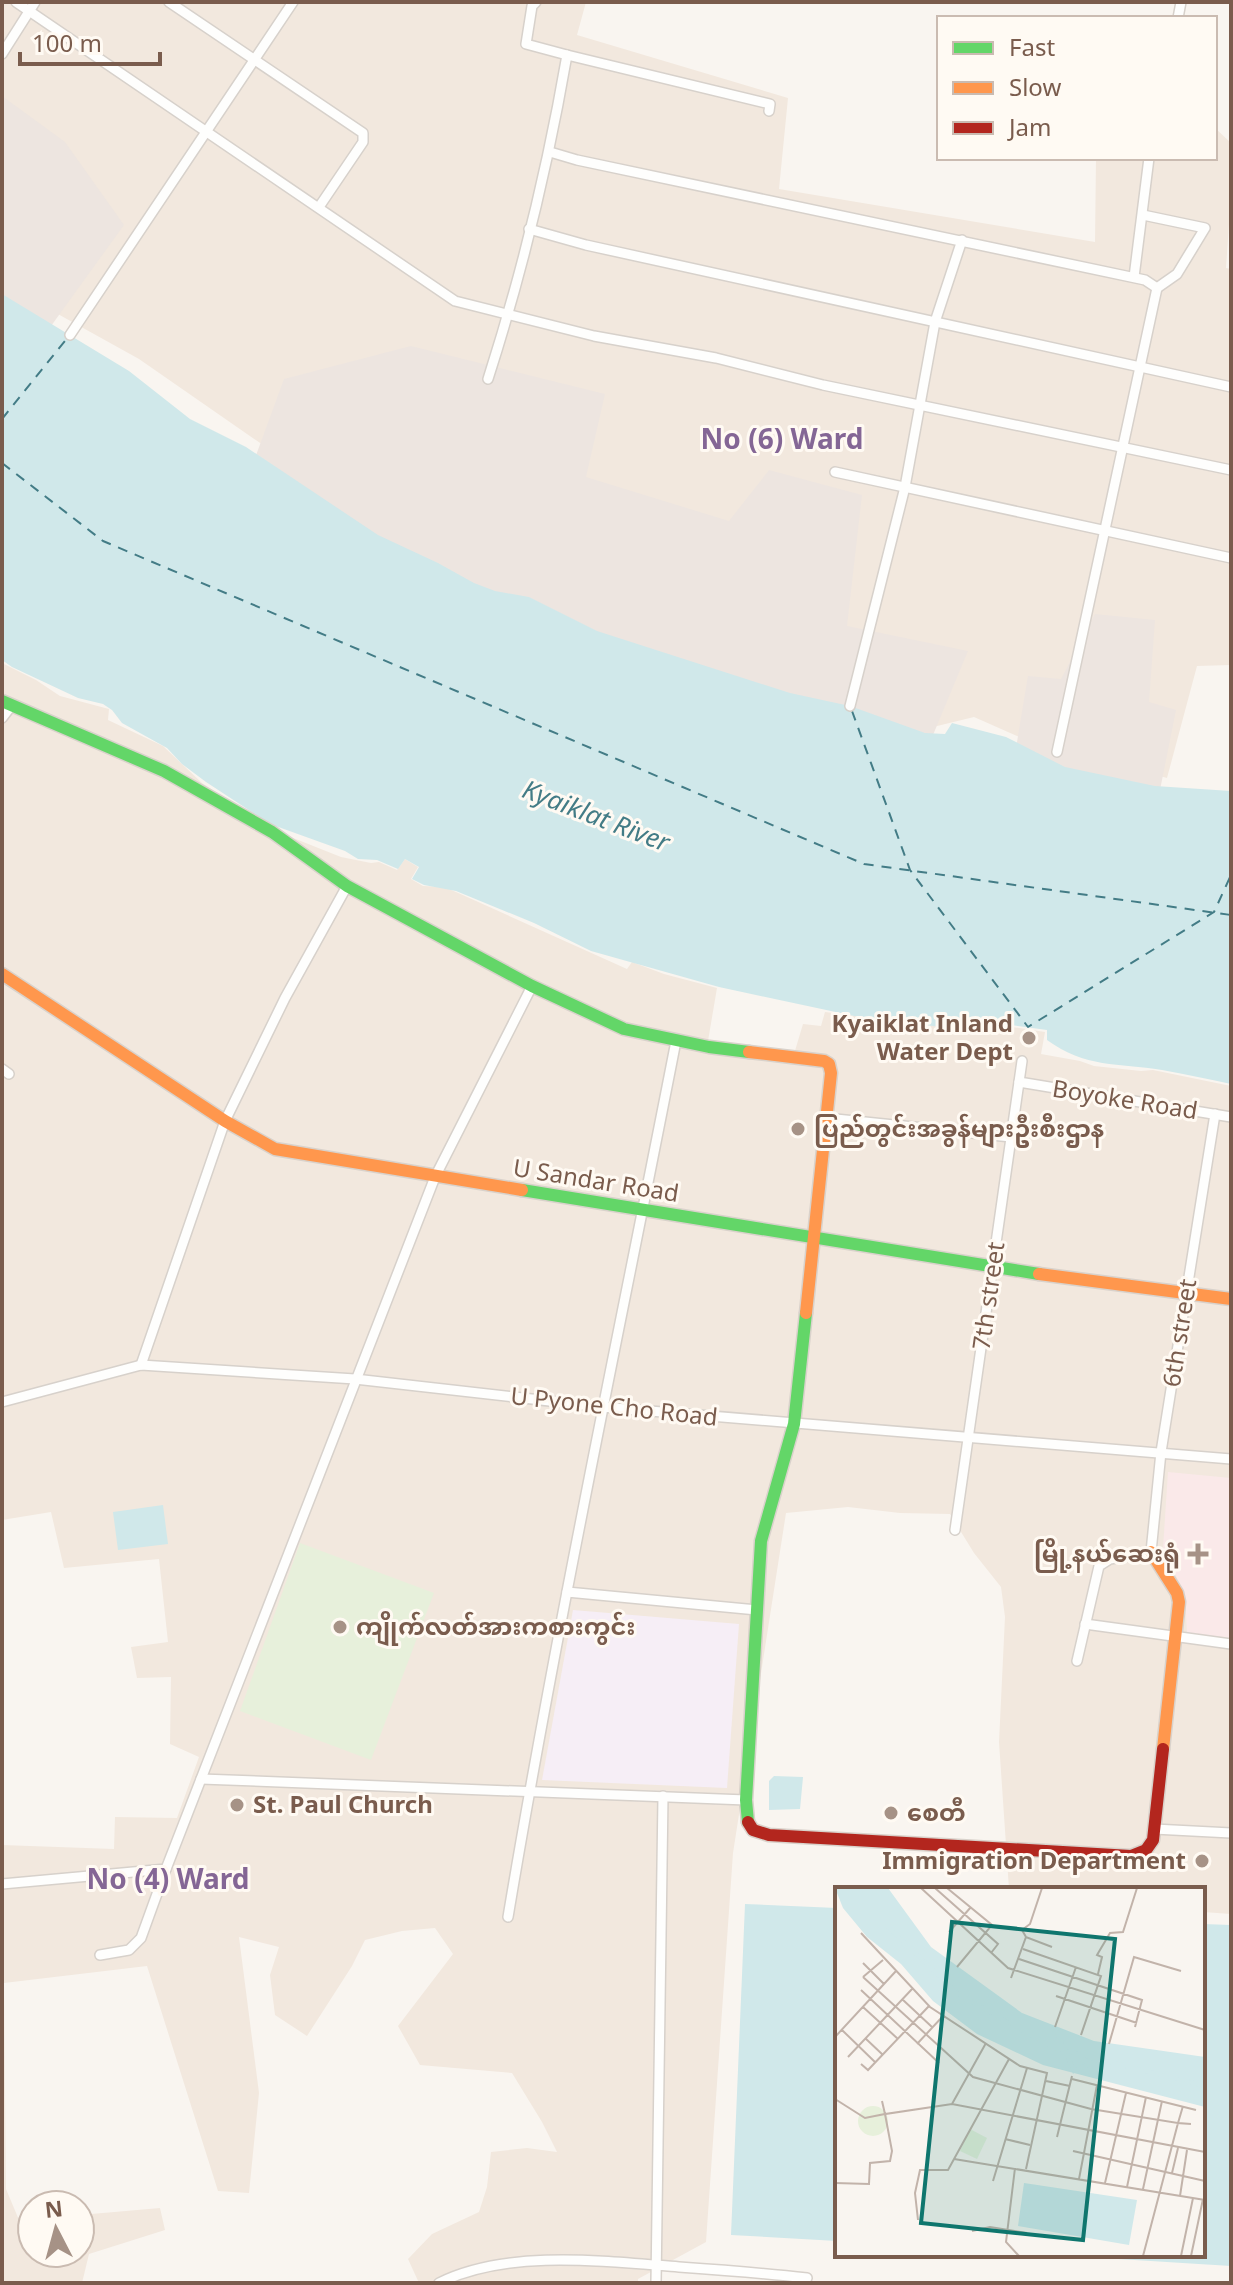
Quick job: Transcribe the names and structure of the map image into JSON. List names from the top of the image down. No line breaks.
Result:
{"streets":{"street":["Boyoke Road","U Sandar Road","7th street","6th street","U Pyone Cho Road"]},"crossings":[["Boyoke Road","7th street"],["Boyoke Road","6th street"],["U Sandar Road","7th street"],["U Sandar Road","6th street"],["7th street","U Pyone Cho Road"],["6th street","U Pyone Cho Road"]],"districts":["No (6) Ward","No (4) Ward"],"water":["Kyaiklat River"],"places":{"other":["Kyaiklat Inland Water Dept","ပြည်တွင်းအခွန်များဦးစီးဌာန","ကျိုက်လတ်အားကစားကွင်း","St. Paul Church","စေတီ","Immigration Department"],"health":["မြို့နယ်ဆေးရုံ"]},"legend":["Fast","Slow","Jam"],"scale_bar":"100 m","north":"top"}
